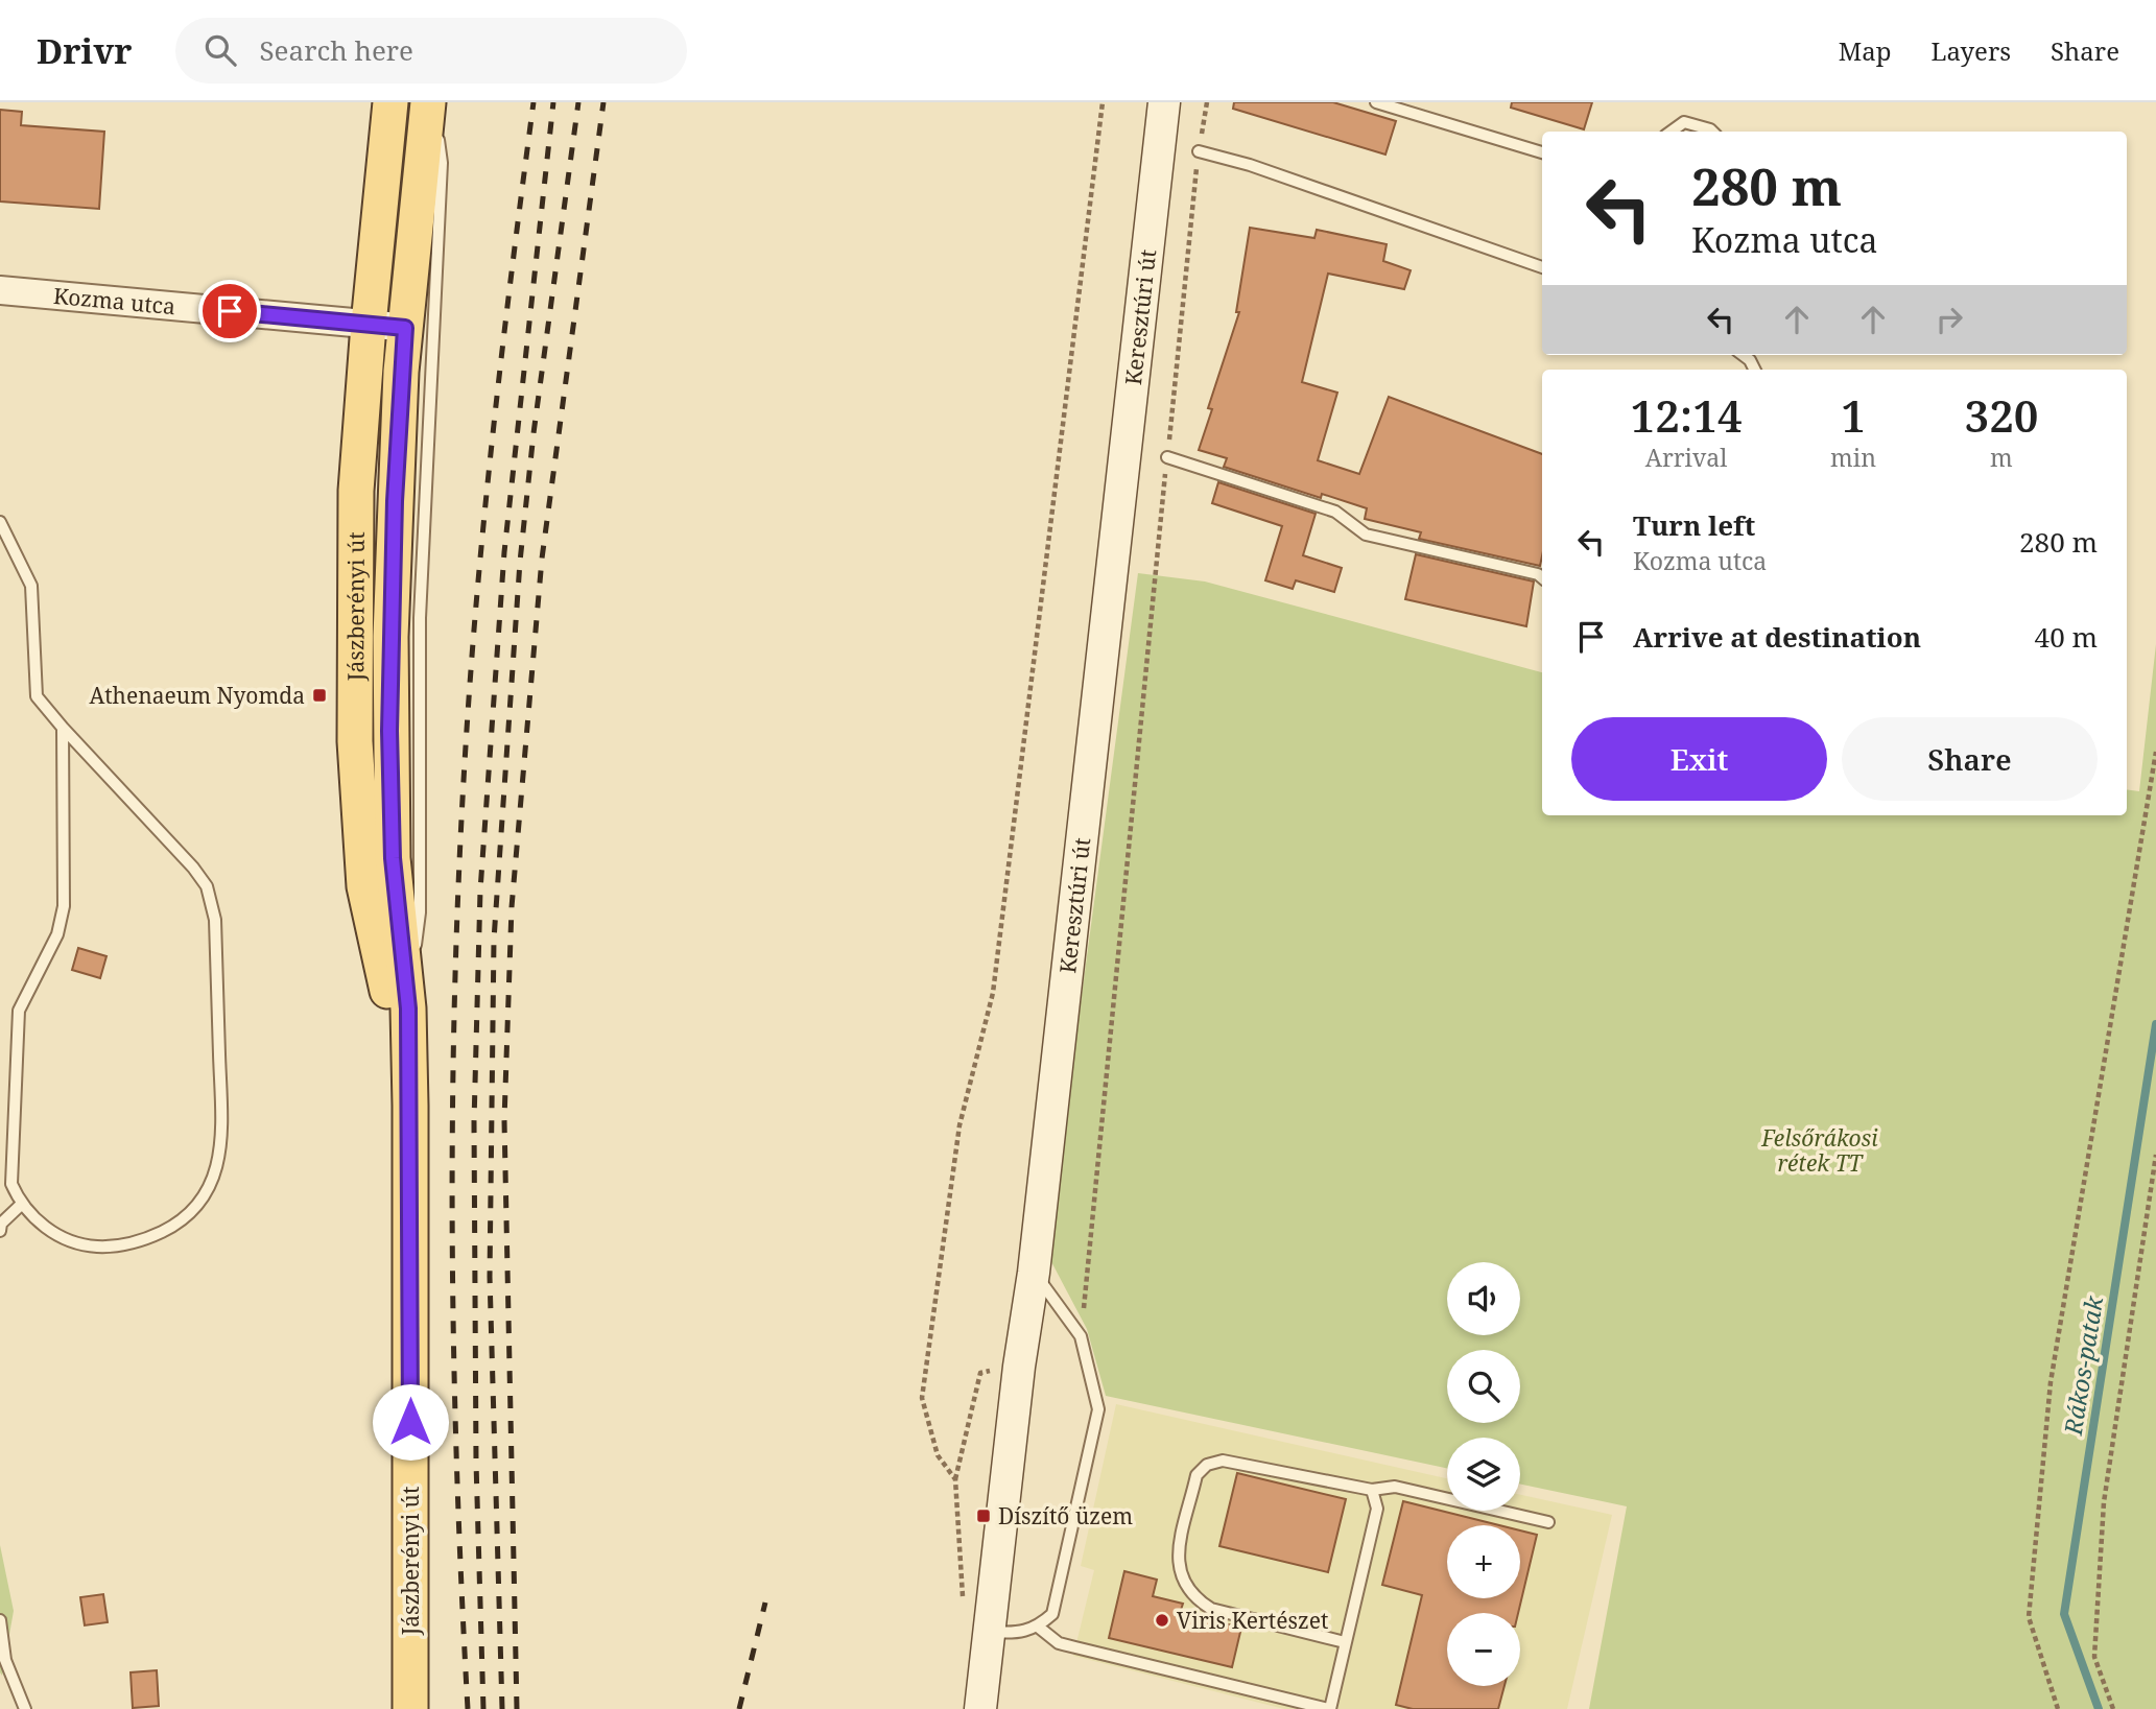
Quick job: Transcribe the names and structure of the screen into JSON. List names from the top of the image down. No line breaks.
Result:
{"streets":{"main road":["Keresztúri út","Jászberényi út"],"street":["Kozma utca"]},"crossings":[["Kozma utca","Jászberényi út"]],"water":["Rákos-patak"],"parks":["Felsőrákosi rétek TT"],"places":{"transit":["Athenaeum Nyomda","Díszítő üzem"],"other":["Viris Kertészet"]},"page":{"header":"Drivr","search":"Search here","nav":["Map","Layers","Share"],"turn":["280 m","Kozma utca"],"eta":["12:14","Arrival","1","min","320","m"],"list":[{"name":"Turn left","note":"Kozma utca","value":"280 m"},{"name":"Arrive at destination","value":"40 m"}],"buttons":["Exit","Share"],"map_buttons":["+","−"]}}
